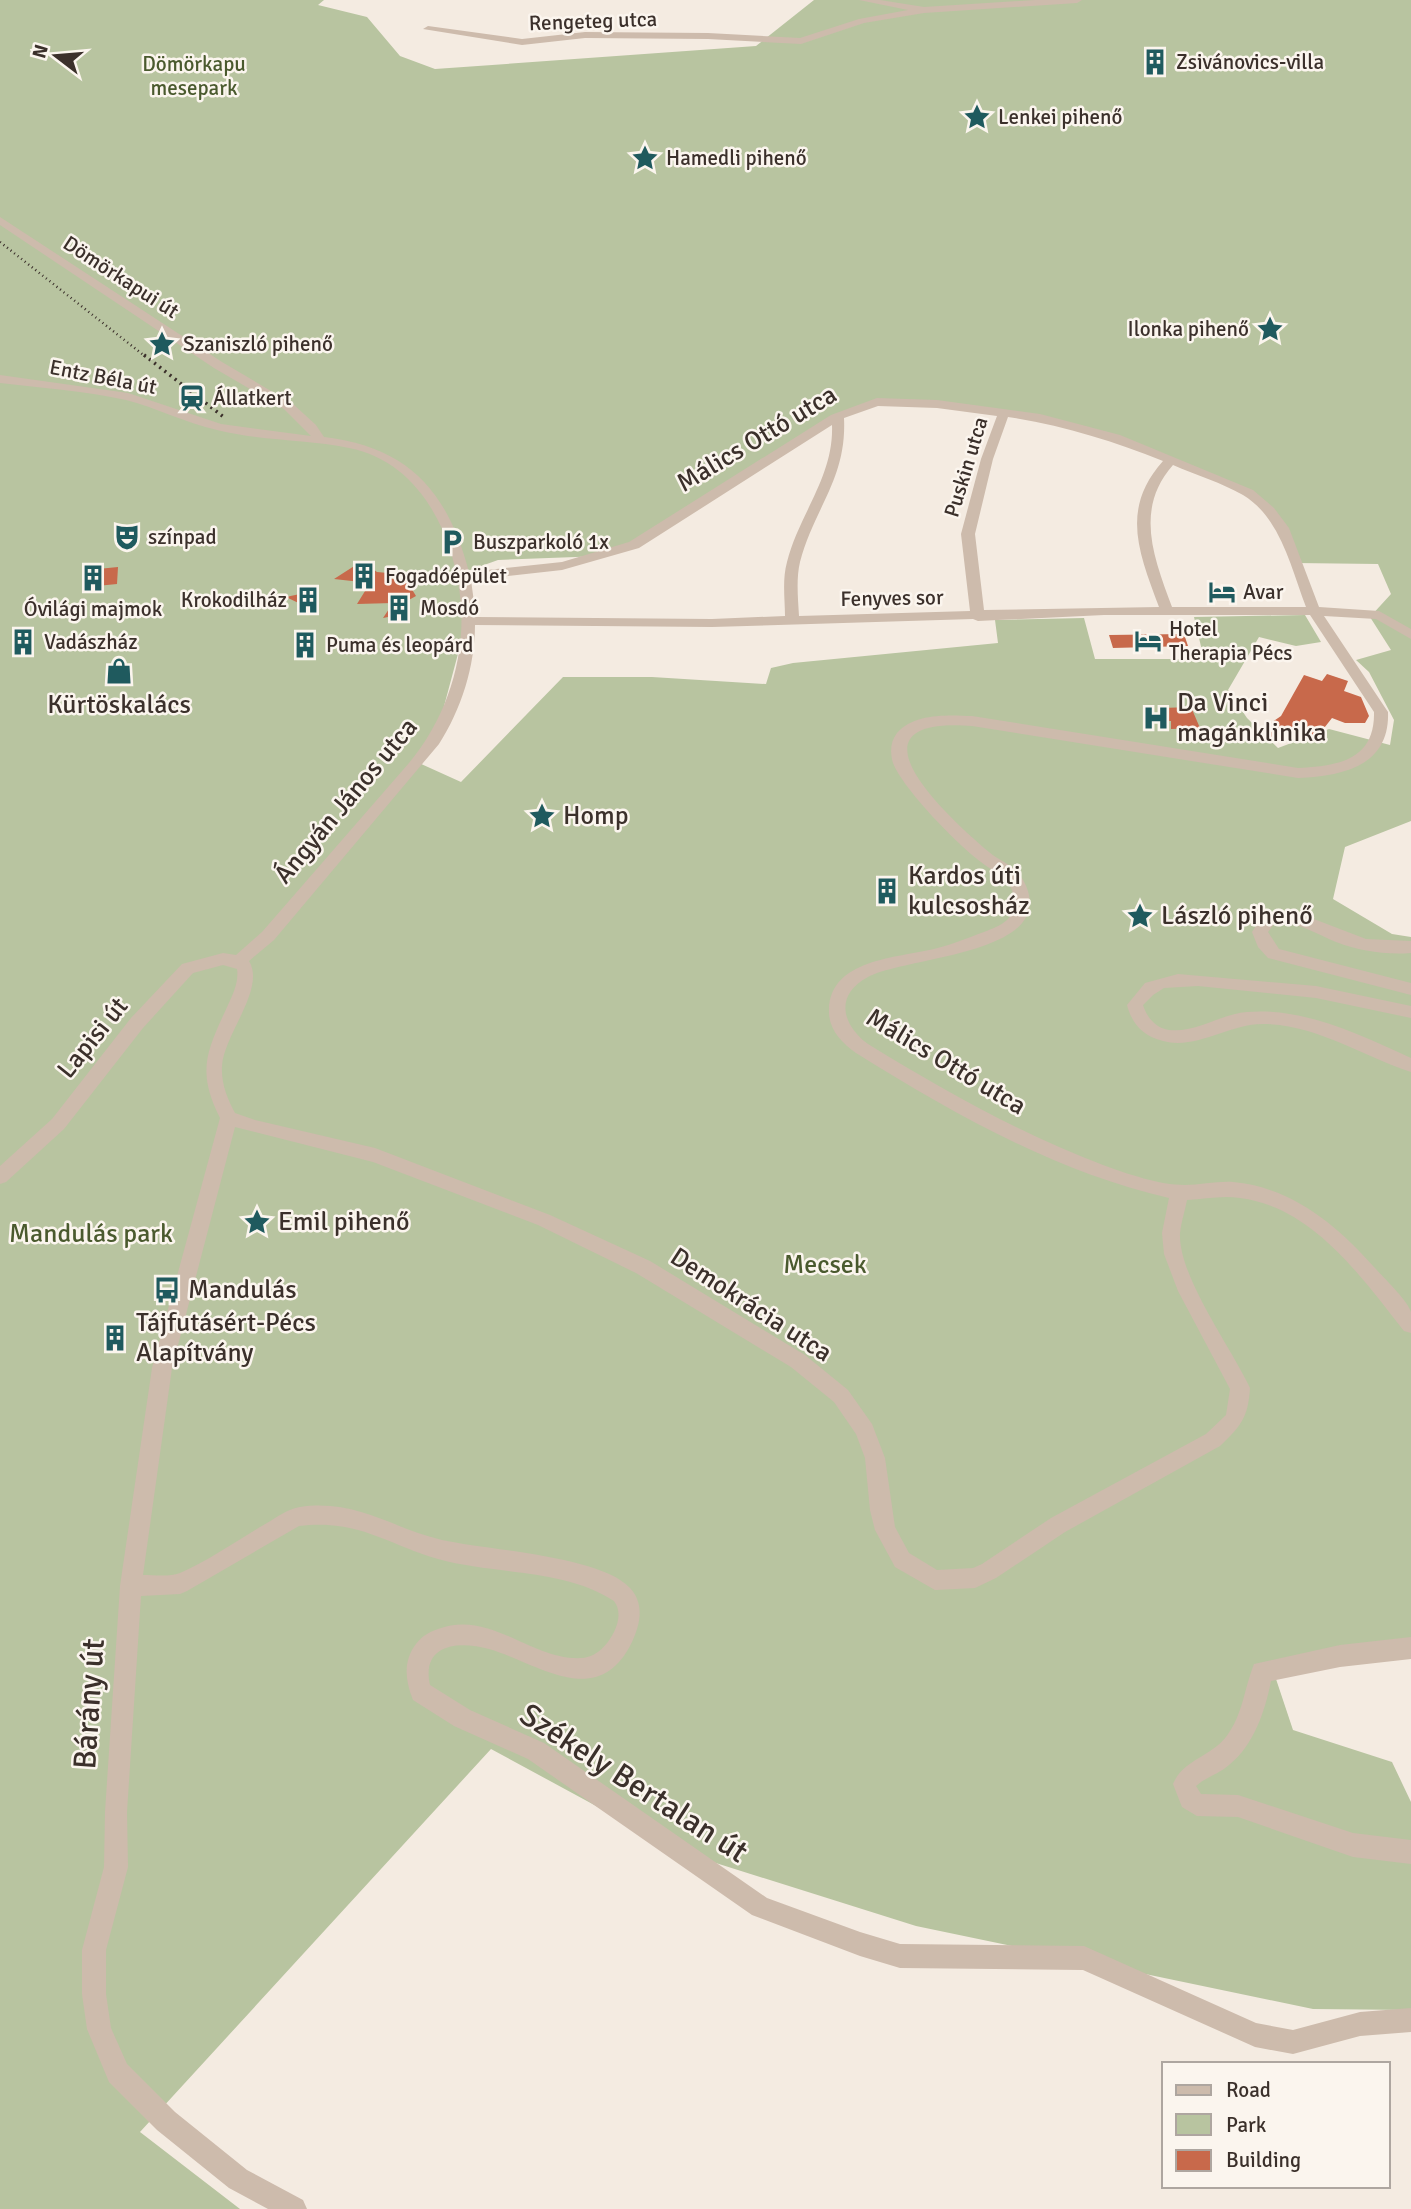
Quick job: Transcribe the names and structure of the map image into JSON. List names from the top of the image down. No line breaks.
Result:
{"streets":{"street":["Rengeteg utca","Dömörkapui út","Entz Béla út","Málics Ottó utca","Puskin utca","Fenyves sor","Ángyán János utca","Lapisi út","Demokrácia utca","Bárány út","Székely Bertalan út"]},"crossings":[["Dömörkapui út","Entz Béla út"],["Dömörkapui út","Ángyán János utca"],["Entz Béla út","Ángyán János utca"],["Málics Ottó utca","Puskin utca"],["Málics Ottó utca","Fenyves sor"],["Málics Ottó utca","Ángyán János utca"],["Málics Ottó utca","Demokrácia utca"],["Puskin utca","Fenyves sor"],["Fenyves sor","Ángyán János utca"],["Ángyán János utca","Lapisi út"],["Demokrácia utca","Bárány út"],["Bárány út","Székely Bertalan út"]],"parks":["Dömörkapu mesepark","Mandulás park","Mecsek"],"places":{"building":["Zsivánovics-villa","Fogadóépület","Óvilági majmok","Krokodilház","Mosdó","Vadászház","Puma és leopárd","Kardos úti kulcsosház","Tájfutásért-Pécs Alapítvány"],"place":["Lenkei pihenő","Hamedli pihenő","Ilonka pihenő","Szaniszló pihenő","Homp","László pihenő","Emil pihenő"],"station":["Állatkert"],"theatre":["színpad"],"parking":["Buszparkoló 1x"],"hotel":["Avar","Hotel Therapia Pécs"],"shop":["Kürtöskalács"],"hospital":["Da Vinci magánklinika"],"bus stop":["Mandulás"]},"legend":["Road","Park","Building"],"north":"left"}
